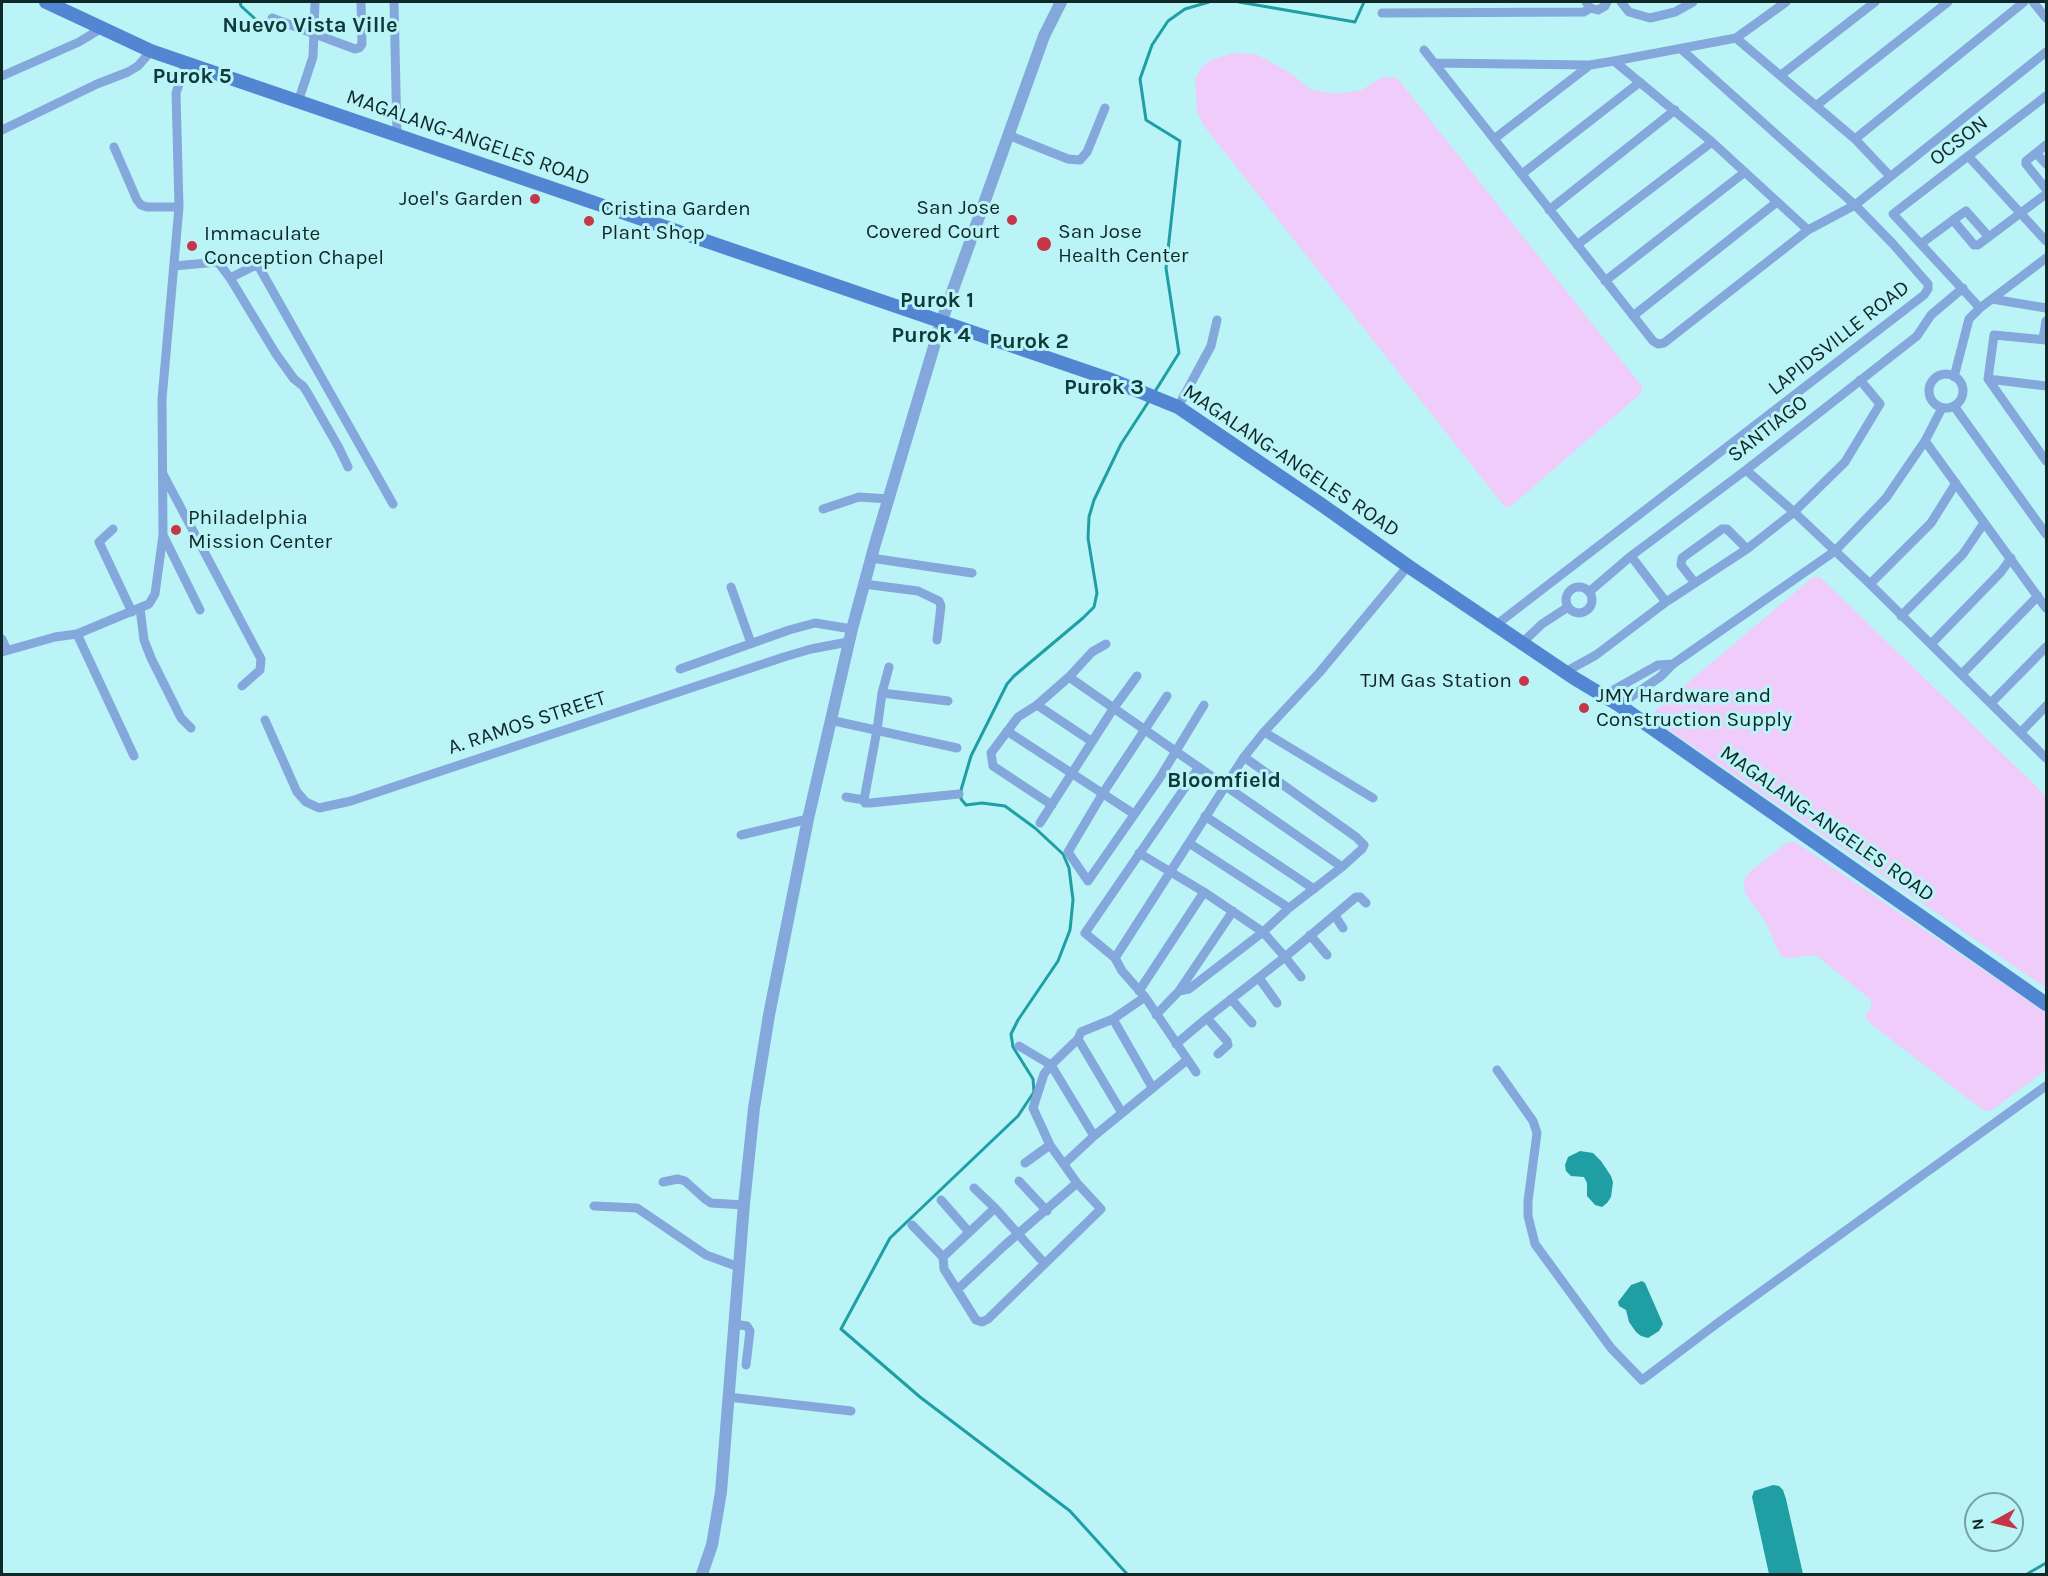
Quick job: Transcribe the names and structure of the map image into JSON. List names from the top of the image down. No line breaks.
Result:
{"streets":{"main road":["MAGALANG-ANGELES ROAD"],"street":["OCSON","LAPIDSVILLE ROAD","SANTIAGO","A. RAMOS STREET"]},"crossings":[["MAGALANG-ANGELES ROAD","LAPIDSVILLE ROAD"],["MAGALANG-ANGELES ROAD","SANTIAGO"]],"districts":["Nuevo Vista Ville","Purok 5","Purok 1","Purok 4","Purok 2","Purok 3","Bloomfield"],"places":["Joel's Garden","San Jose Covered Court","Cristina Garden Plant Shop","San Jose Health Center","Immaculate Conception Chapel","Philadelphia Mission Center","TJM Gas Station","JMY Hardware and Construction Supply"],"north":"left"}
